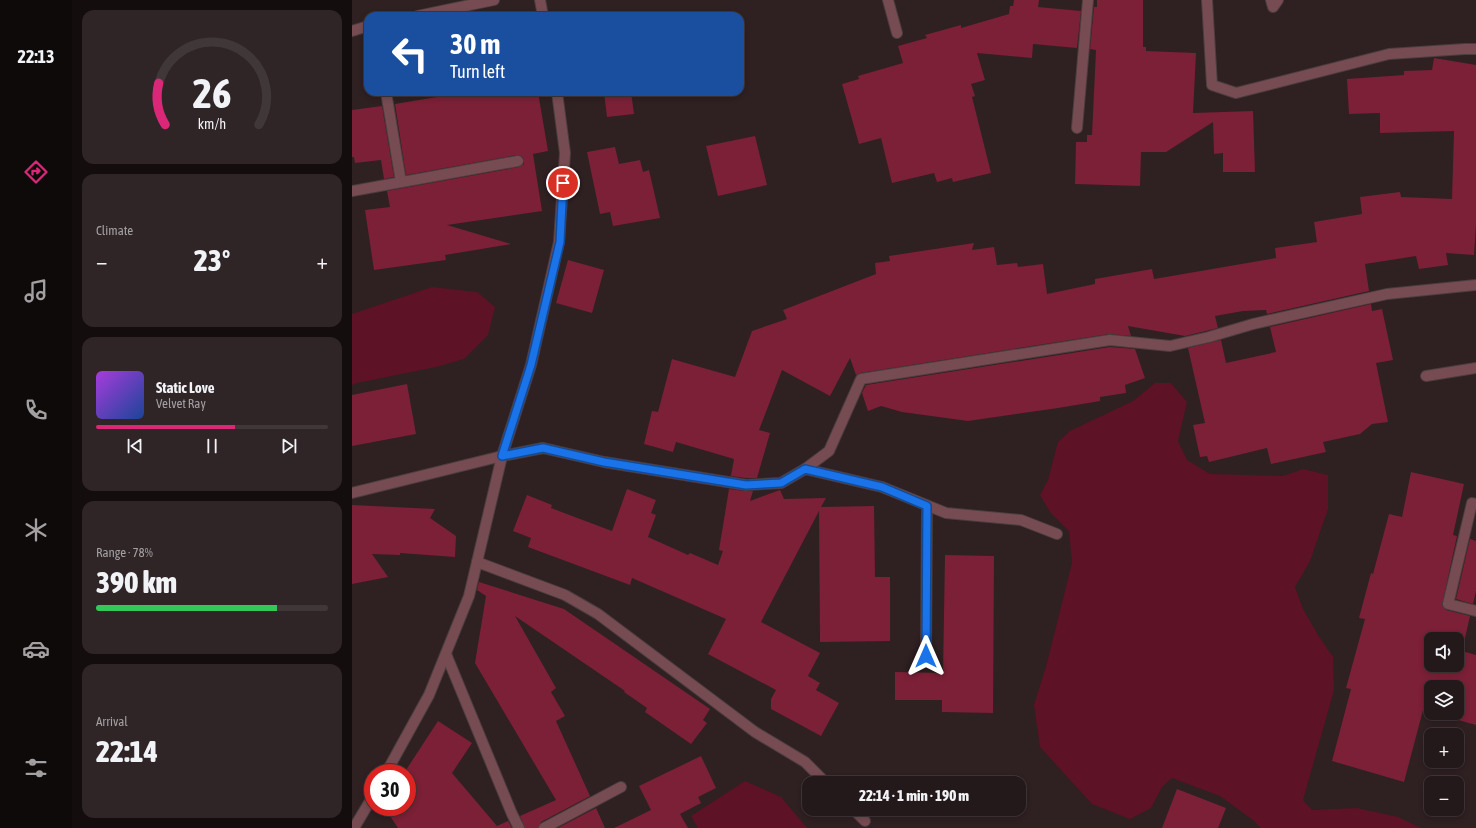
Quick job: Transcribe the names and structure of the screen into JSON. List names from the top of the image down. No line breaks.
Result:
{"page":{"tabs":"22:13","turn":["30 m","Turn left"],"tile":["Climate",["Range · 78%","390 km"],["Arrival","22:14"]],"heat":["−","23°","+"],"song":["Static Love","Velvet Ray"],"map_buttons":["+","−"],"limit":"30","trip":"22:14 · 1 min · 190 m","gauge":["26","km/h"]}}
